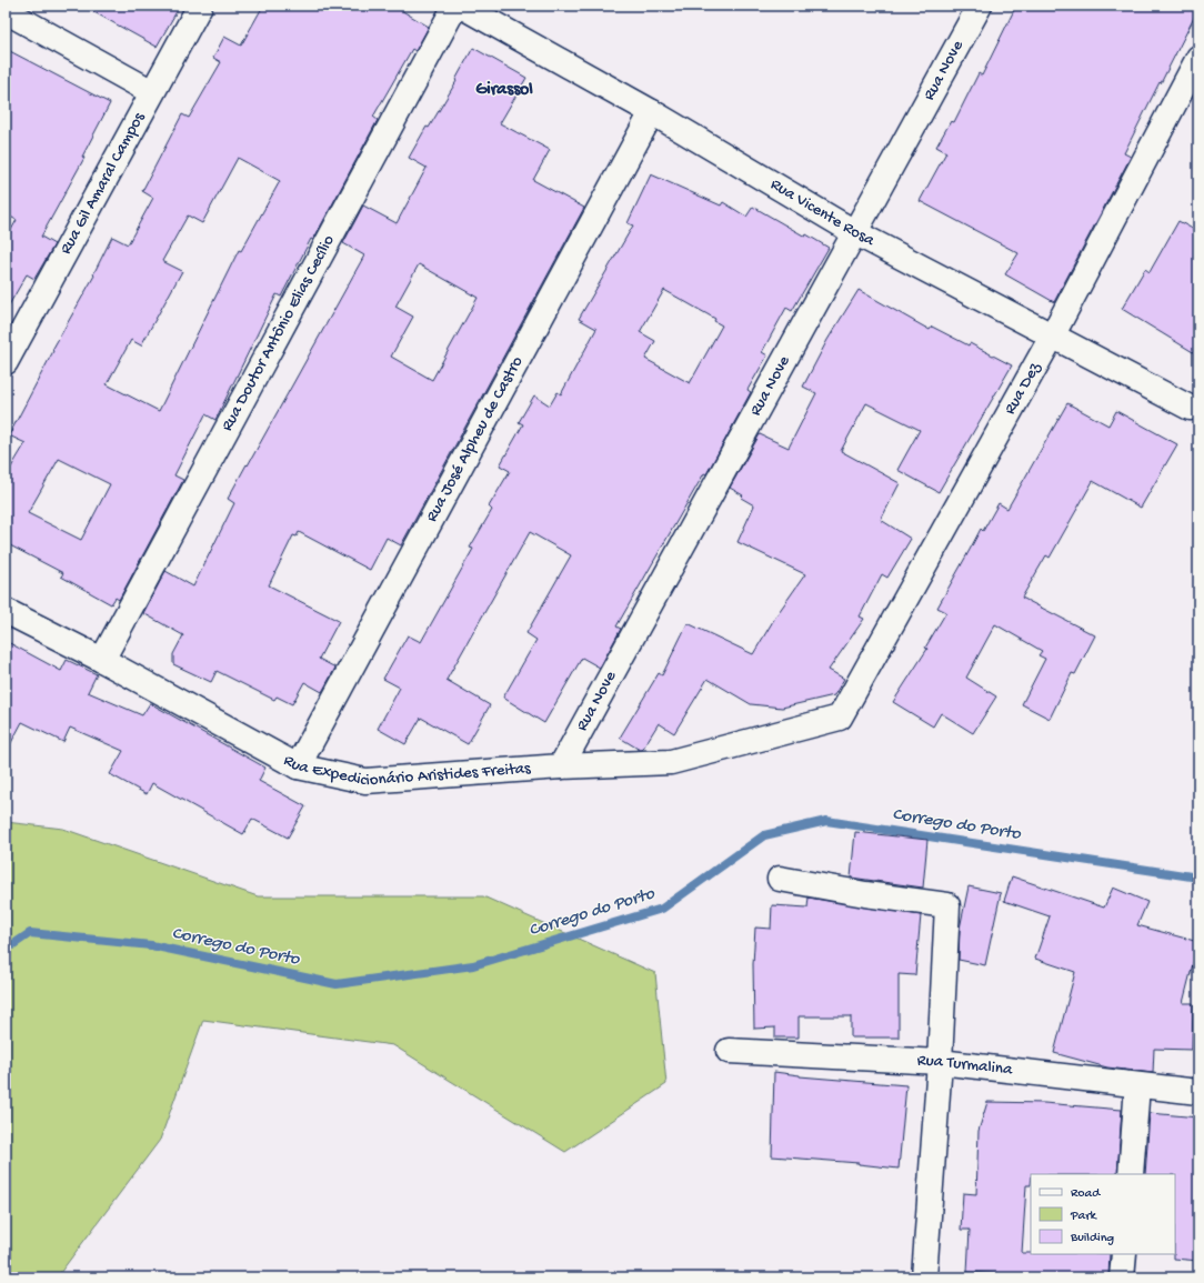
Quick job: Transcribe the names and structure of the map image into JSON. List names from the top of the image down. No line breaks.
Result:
{"streets":{"street":["Rua Nove","Rua Gil Amaral Campos","Rua Vicente Rosa","Rua Doutor Antônio Elias Cecílio","Rua Dez","Rua José Alpheu de Castro","Rua Expedicionário Aristides Freitas","Rua Turmalina"]},"crossings":[["Rua Nove","Rua Vicente Rosa"],["Rua Nove","Rua Expedicionário Aristides Freitas"],["Rua Vicente Rosa","Rua Dez"],["Rua Vicente Rosa","Rua José Alpheu de Castro"],["Rua Doutor Antônio Elias Cecílio","Rua Expedicionário Aristides Freitas"],["Rua Dez","Rua Expedicionário Aristides Freitas"],["Rua José Alpheu de Castro","Rua Expedicionário Aristides Freitas"]],"districts":["Girassol"],"water":["Corrego do Porto"],"legend":["Road","Park","Building"]}
